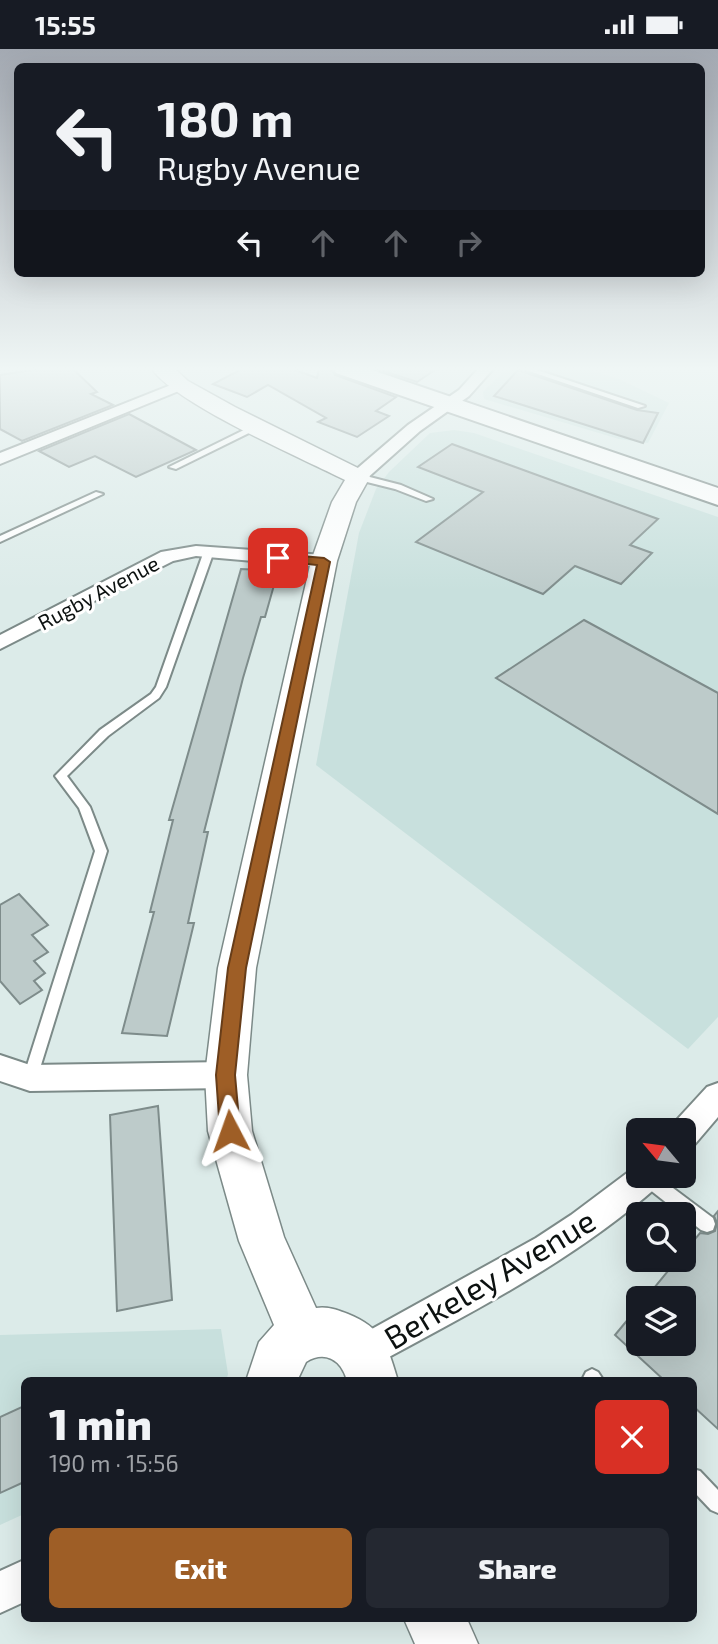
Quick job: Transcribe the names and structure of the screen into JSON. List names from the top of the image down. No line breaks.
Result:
{"streets":{"street":["Rugby Avenue","Berkeley Avenue"]},"north":"top left","page":{"status":"15:55","turn":["180 m","Rugby Avenue"],"heading":["1 min","190 m · 15:56"],"buttons":["Exit","Share"]}}
